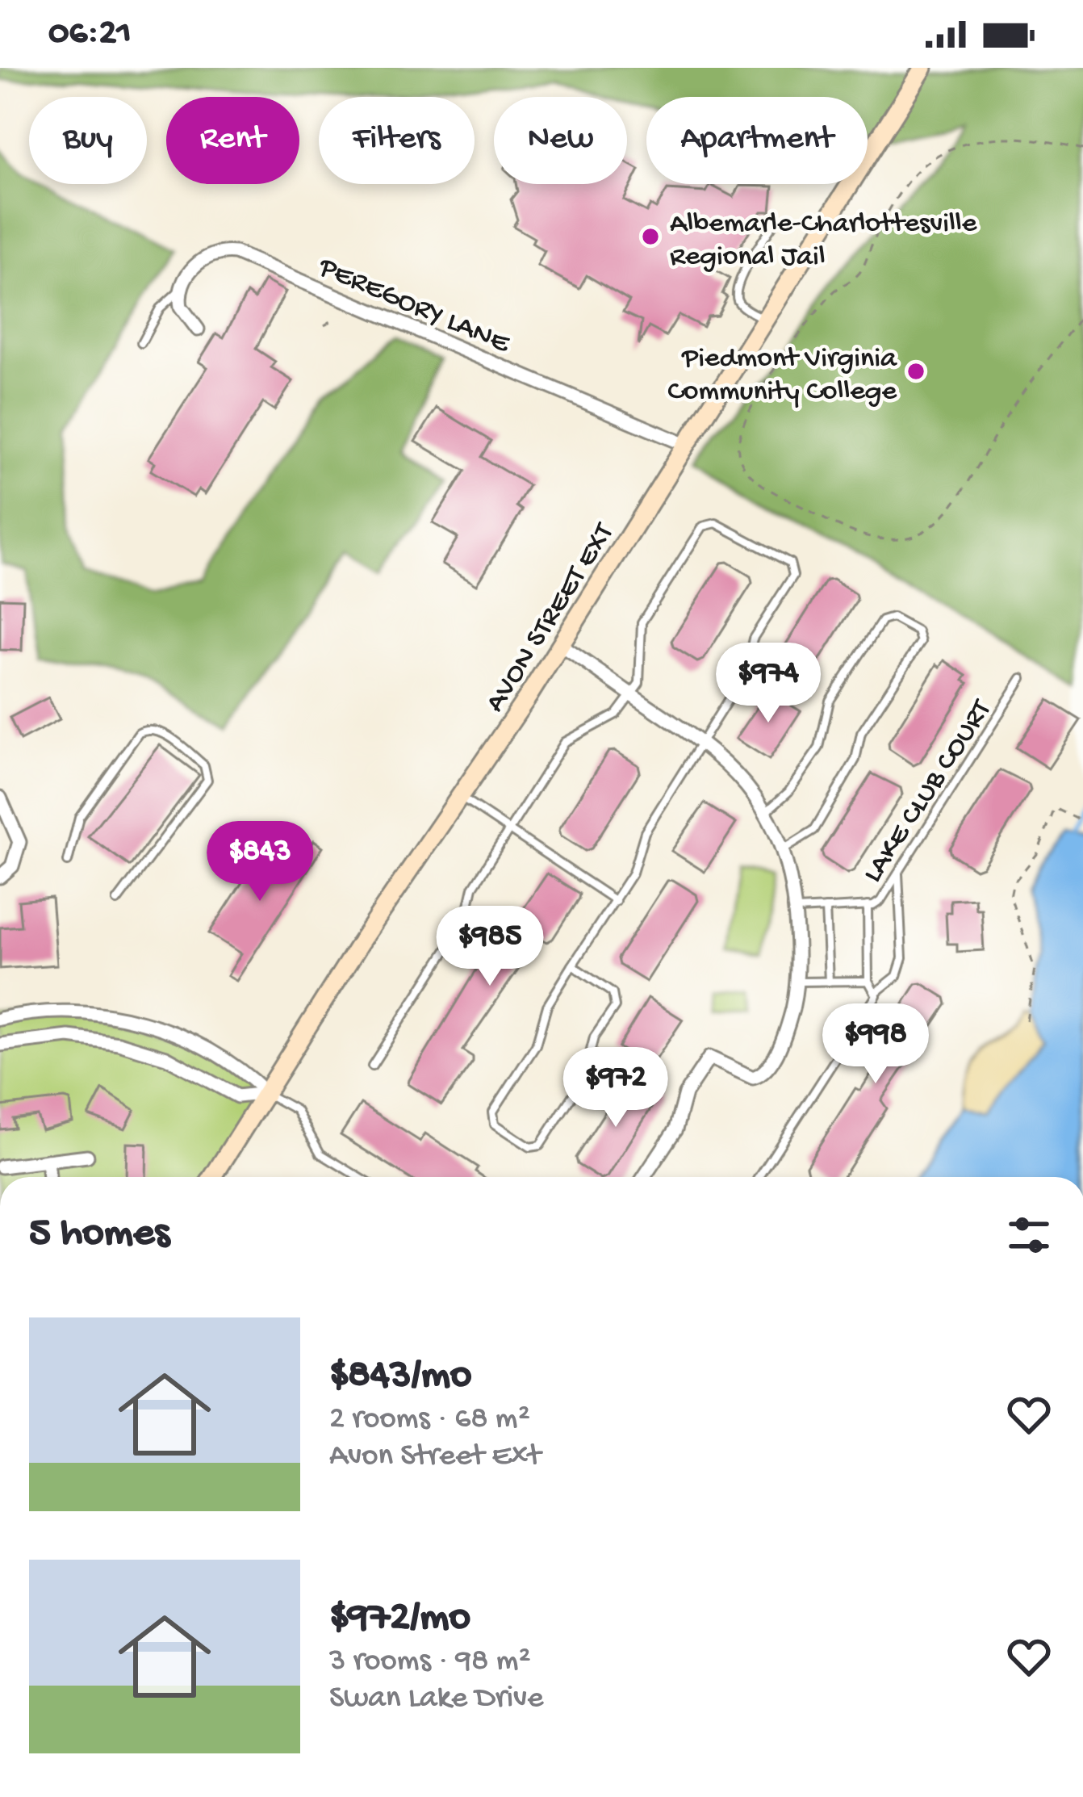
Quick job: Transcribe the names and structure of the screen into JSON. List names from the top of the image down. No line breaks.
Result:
{"streets":{"main road":["AVON STREET EXT"],"street":["PEREGORY LANE"],"lane":["LAKE CLUB COURT"]},"crossings":[["PEREGORY LANE","AVON STREET EXT"]],"places":["Albemarle-Charlottesville Regional Jail","Piedmont Virginia Community College"],"page":{"status":"06:21","chip":["Buy","Rent","Filters","New","Apartment"],"price":["$974","$843","$985","$998","$972"],"heading":"5 homes","list":[{"name":"$843/mo","note":"2 rooms · 68 m² · Avon Street Ext"},{"name":"$972/mo","note":"3 rooms · 98 m² · Swan Lake Drive"}]}}
